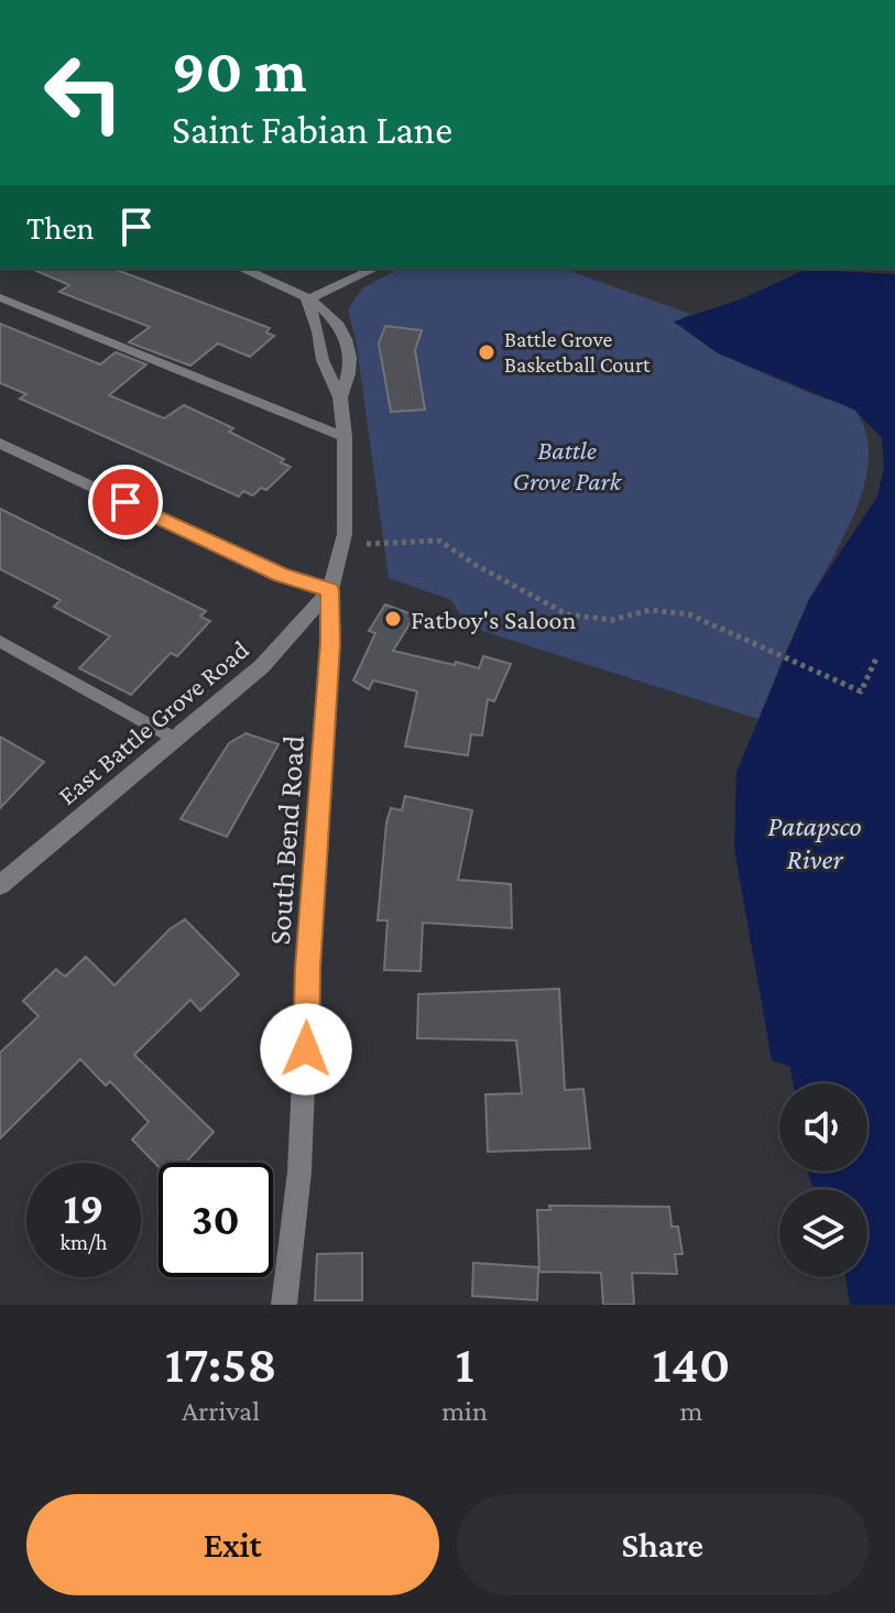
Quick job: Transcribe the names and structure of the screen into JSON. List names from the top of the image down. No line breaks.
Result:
{"streets":{"street":["East Battle Grove Road","South Bend Road"]},"crossings":[["East Battle Grove Road","South Bend Road"]],"water":["Patapsco River"],"parks":["Battle Grove Park"],"places":["Battle Grove Basketball Court","Fatboy's Saloon"],"page":{"turn":["90 m","Saint Fabian Lane"],"then":"Then","speed":"19 km/h","limit":"30","eta":["17:58","Arrival","1","min","140","m"],"buttons":["Exit","Share"]}}
